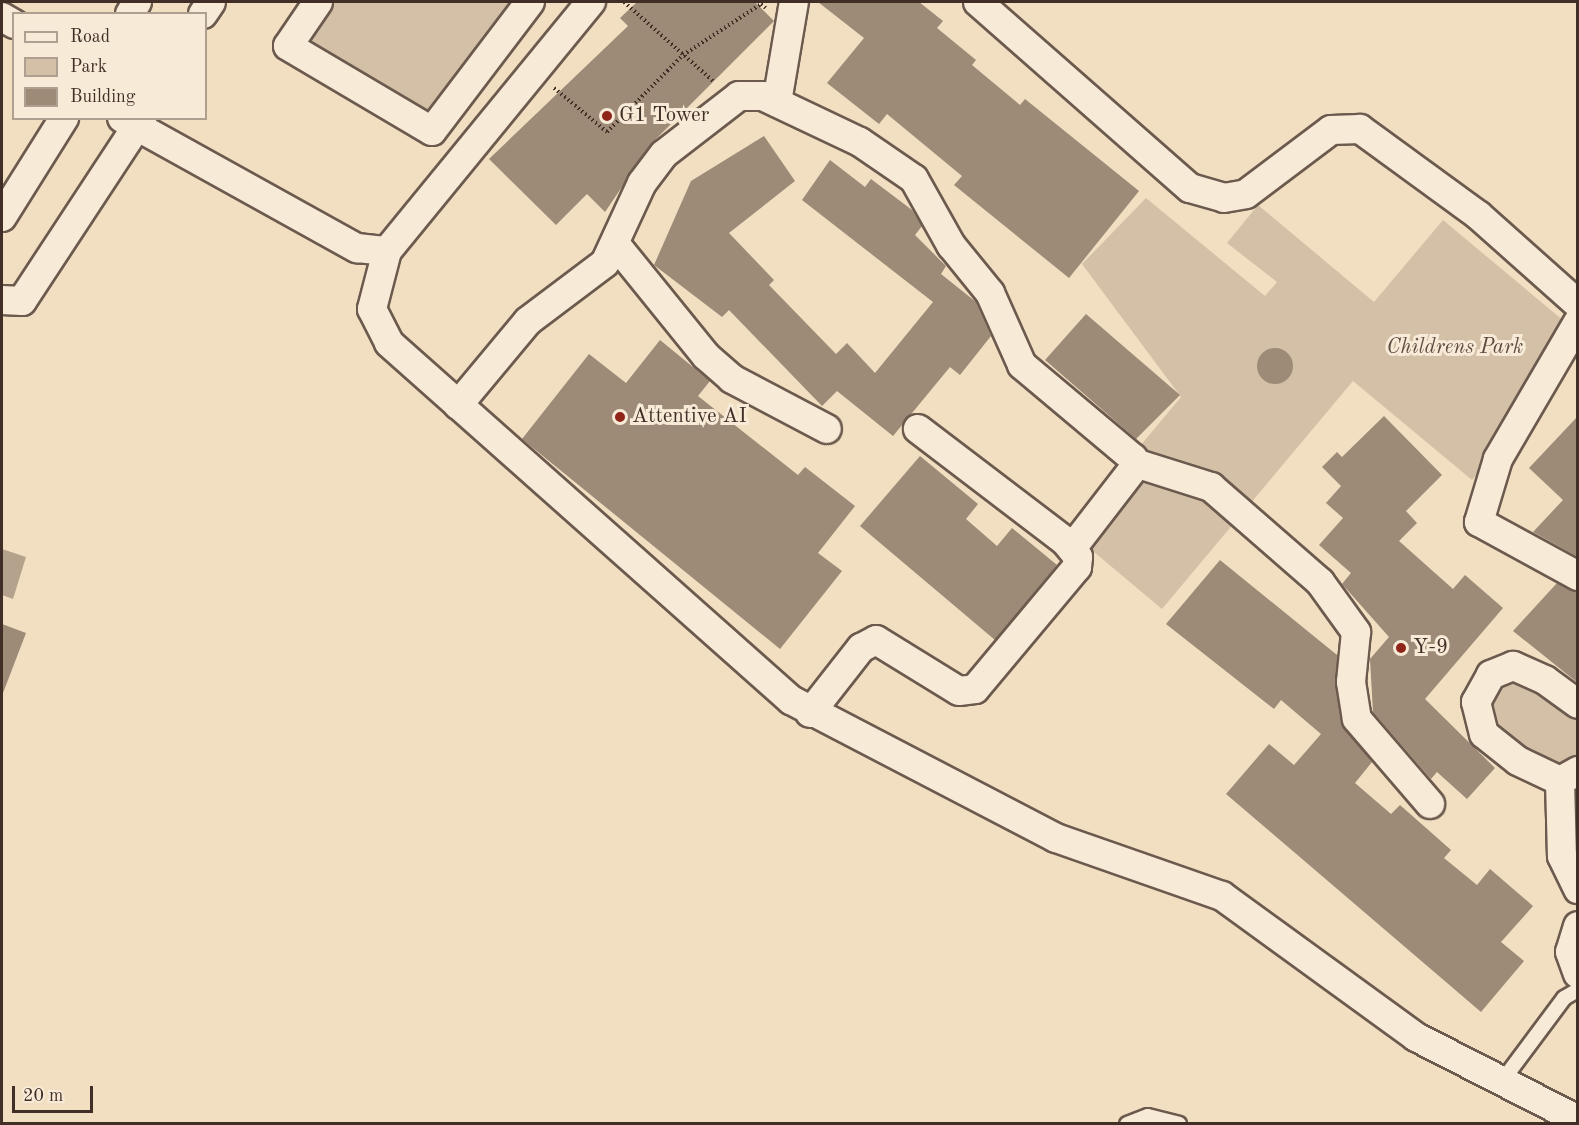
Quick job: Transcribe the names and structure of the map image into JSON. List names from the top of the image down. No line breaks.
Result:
{"parks":["Childrens Park"],"places":["G1 Tower","Attentive AI","Y-9"],"legend":["Road","Park","Building"],"scale_bar":"20 m"}
